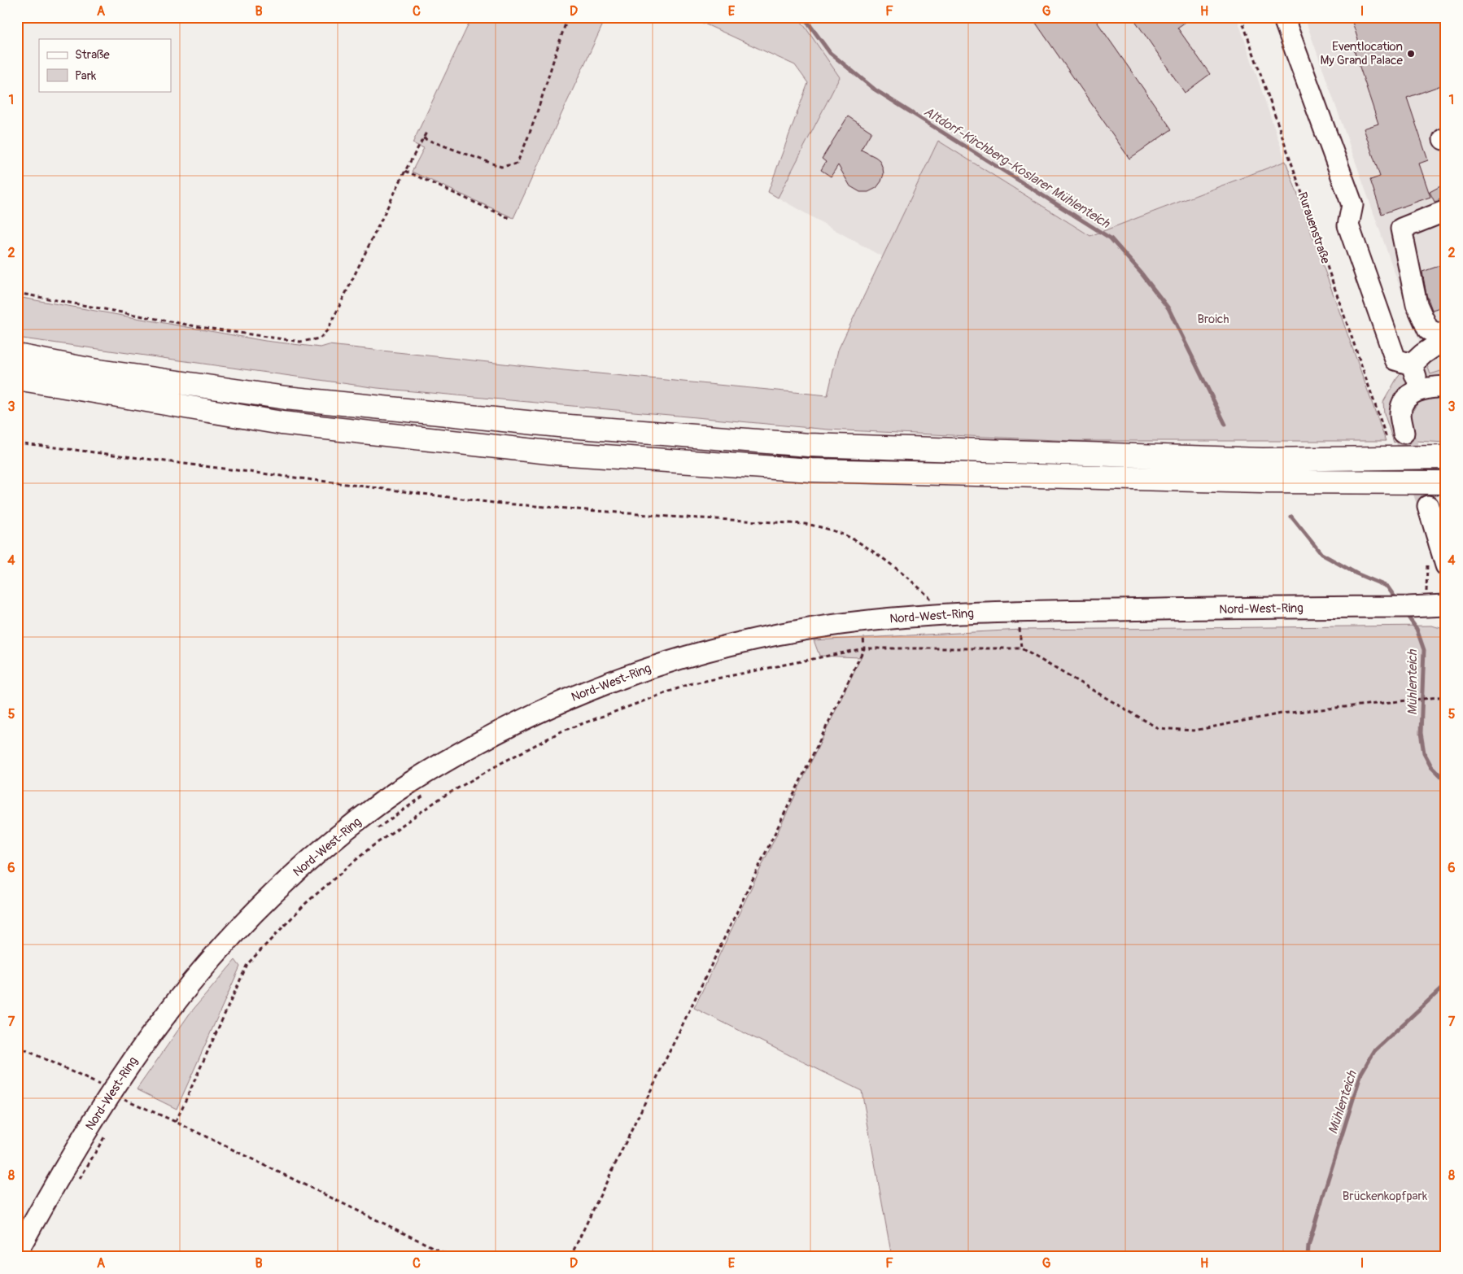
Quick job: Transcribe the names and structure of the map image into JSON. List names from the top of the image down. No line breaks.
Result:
{"streets":{"street":["Nord-West-Ring"],"path":["Rurauenstraße"]},"water":["Altdorf-Kirchberg-Koslarer Mühlenteich","Mühlenteich"],"parks":["Broich","Brückenkopfpark"],"places":["Eventlocation My Grand Palace"],"legend":["Straße","Park"],"grid":{"columns":["A","B","C","D","E","F","G","H","I"],"rows":["1","2","3","4","5","6","7","8"]}}
